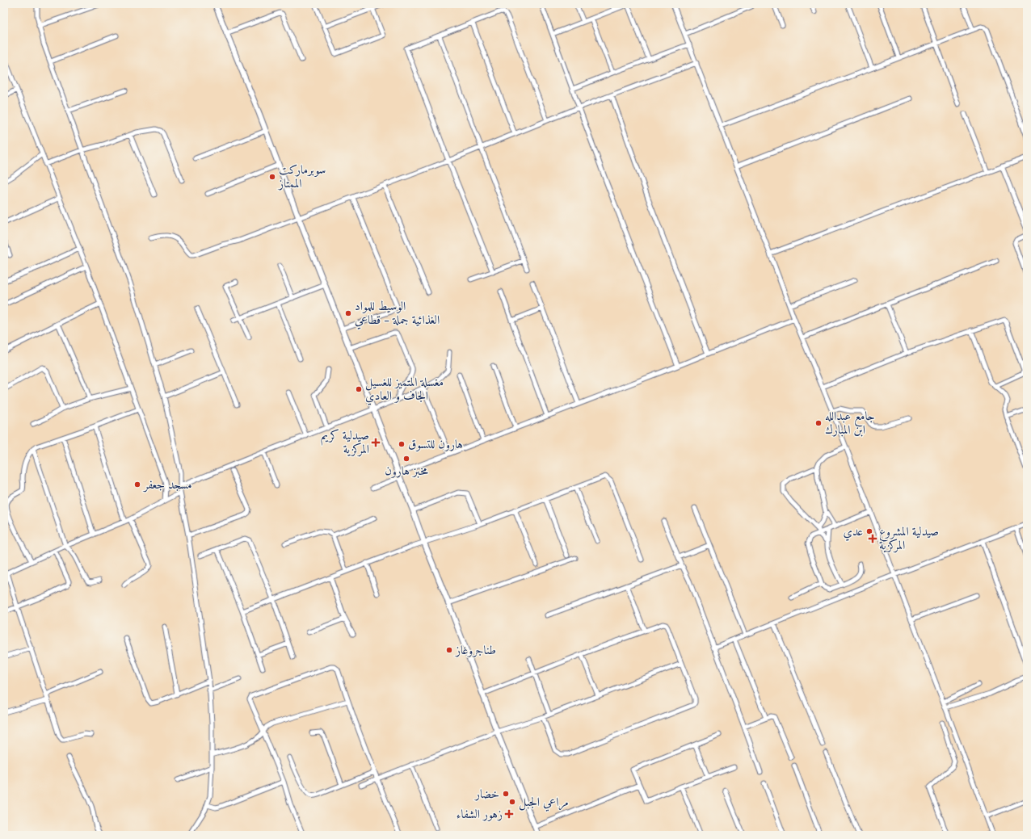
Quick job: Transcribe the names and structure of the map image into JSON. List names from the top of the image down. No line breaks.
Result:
{"places":{"other":["سوبرماركت الممتاز","الوسيط للمواد الغذائية جملة - قطاعي","مغسلة المتميز للغسيل الجاف و العادي","جامع عبدالله ابن المبارك","هارون للتسوق","مخبز هارون","مسجد جعفر","عدي","طناجروغاز","خضار","مراعي الجبل"],"health":["صيدلية كريم المركزية","صيدلية المشروع المركزية","زهور الشفاء"]}}
